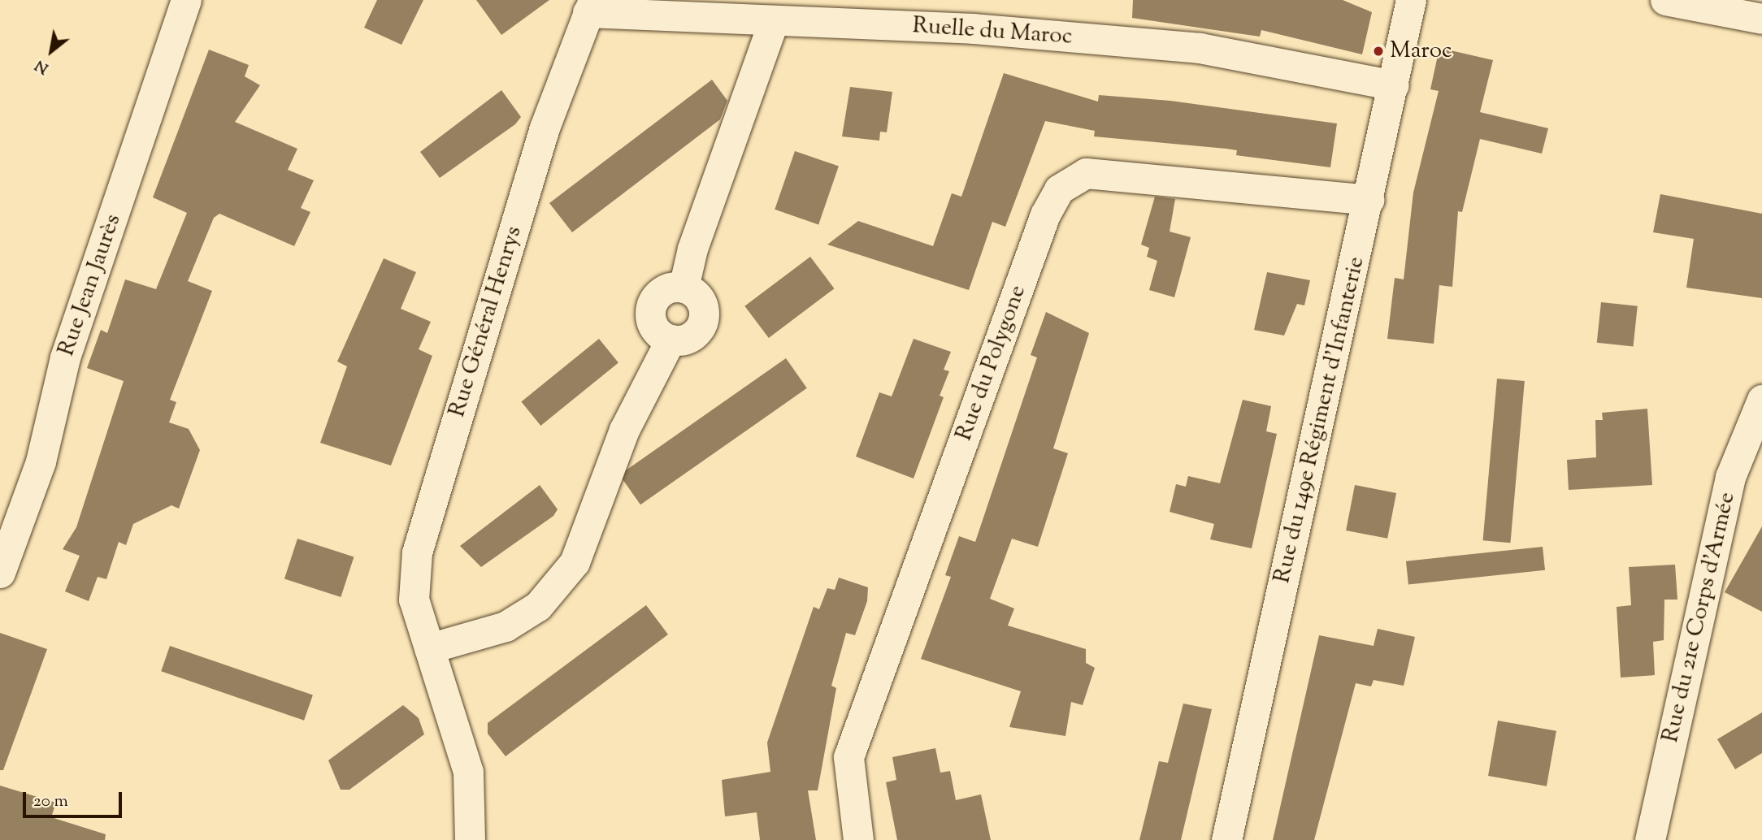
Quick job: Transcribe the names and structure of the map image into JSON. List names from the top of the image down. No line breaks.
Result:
{"streets":{"street":["Ruelle du Maroc","Rue Jean Jaurès","Rue Général Henrys","Rue du Polygone","Rue du 149e Régiment d'Infanterie","Rue du 21e Corps d'Armée"]},"crossings":[["Ruelle du Maroc","Rue Général Henrys"],["Ruelle du Maroc","Rue du 149e Régiment d'Infanterie"],["Rue du Polygone","Rue du 149e Régiment d'Infanterie"]],"places":["Maroc"],"scale_bar":"20 m","north":"bottom left"}
